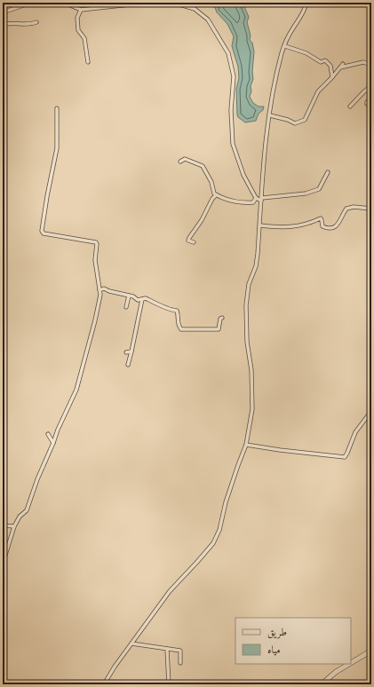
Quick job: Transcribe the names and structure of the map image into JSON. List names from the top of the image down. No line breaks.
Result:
{"legend":["طريق","مياه"]}
